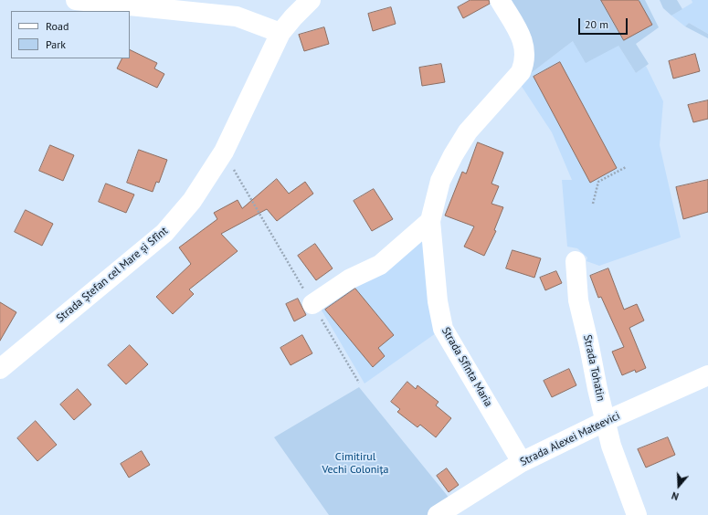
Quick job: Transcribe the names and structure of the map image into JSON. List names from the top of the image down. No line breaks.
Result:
{"streets":{"street":["Strada Ștefan cel Mare și Sfînt","Strada Sfînta Maria","Strada Tohatin","Strada Alexei Mateevici"]},"crossings":[["Strada Sfînta Maria","Strada Alexei Mateevici"],["Strada Tohatin","Strada Alexei Mateevici"]],"parks":["Cimitirul Vechi Colonița"],"legend":["Road","Park"],"scale_bar":"20 m","north":"bottom"}
